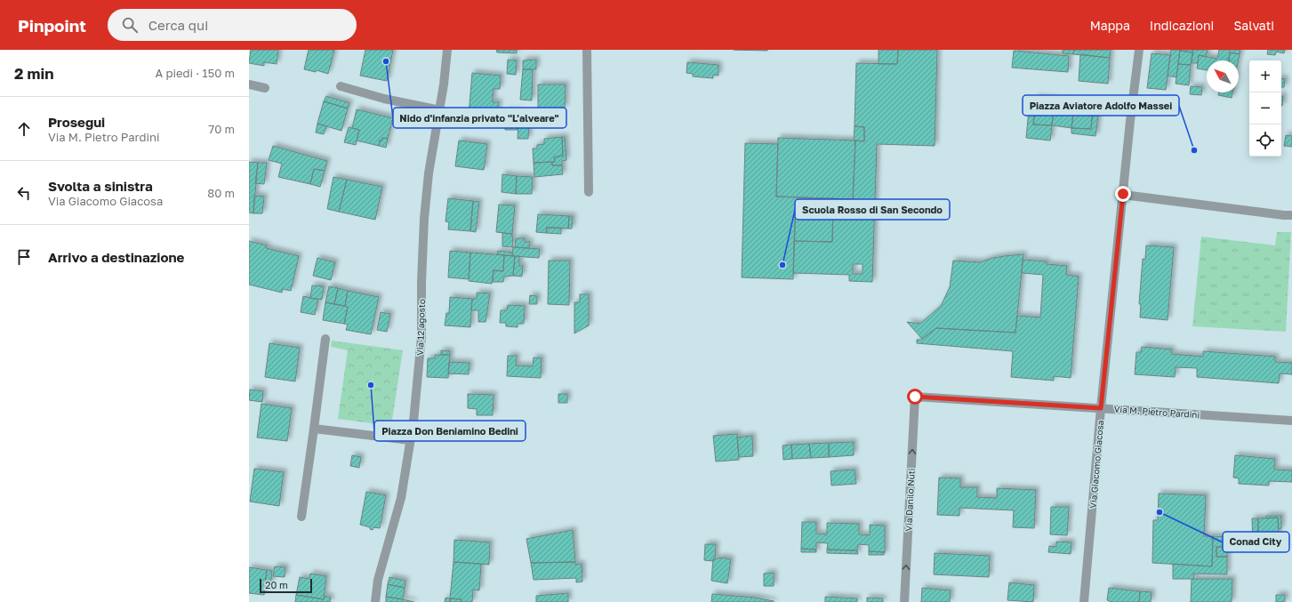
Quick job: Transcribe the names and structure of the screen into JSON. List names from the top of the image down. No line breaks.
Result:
{"streets":{"street":["Via 12 agosto","Via M. Pietro Pardini","Via Giacomo Giacosa","Via Danilo Nuti"]},"crossings":[["Via M. Pietro Pardini","Via Giacomo Giacosa"],["Via M. Pietro Pardini","Via Danilo Nuti"]],"one_way":["Via Danilo Nuti"],"places":["Nido d'infanzia privato \"L'alveare\"","Piazza Aviatore Adolfo Massei","Scuola Rosso di San Secondo","Piazza Don Beniamino Bedini","Conad City"],"scale_bar":"20 m","north":"top left","page":{"header":"Pinpoint","search":"Cerca qui","nav":["Mappa","Indicazioni","Salvati"],"heading":["2 min","A piedi · 150 m"],"map_buttons":["+","−"],"list":[["Prosegui","Via M. Pietro Pardini","70 m"],["Svolta a sinistra","Via Giacomo Giacosa","80 m"],"Arrivo a destinazione"],"scale":"20 m"}}
